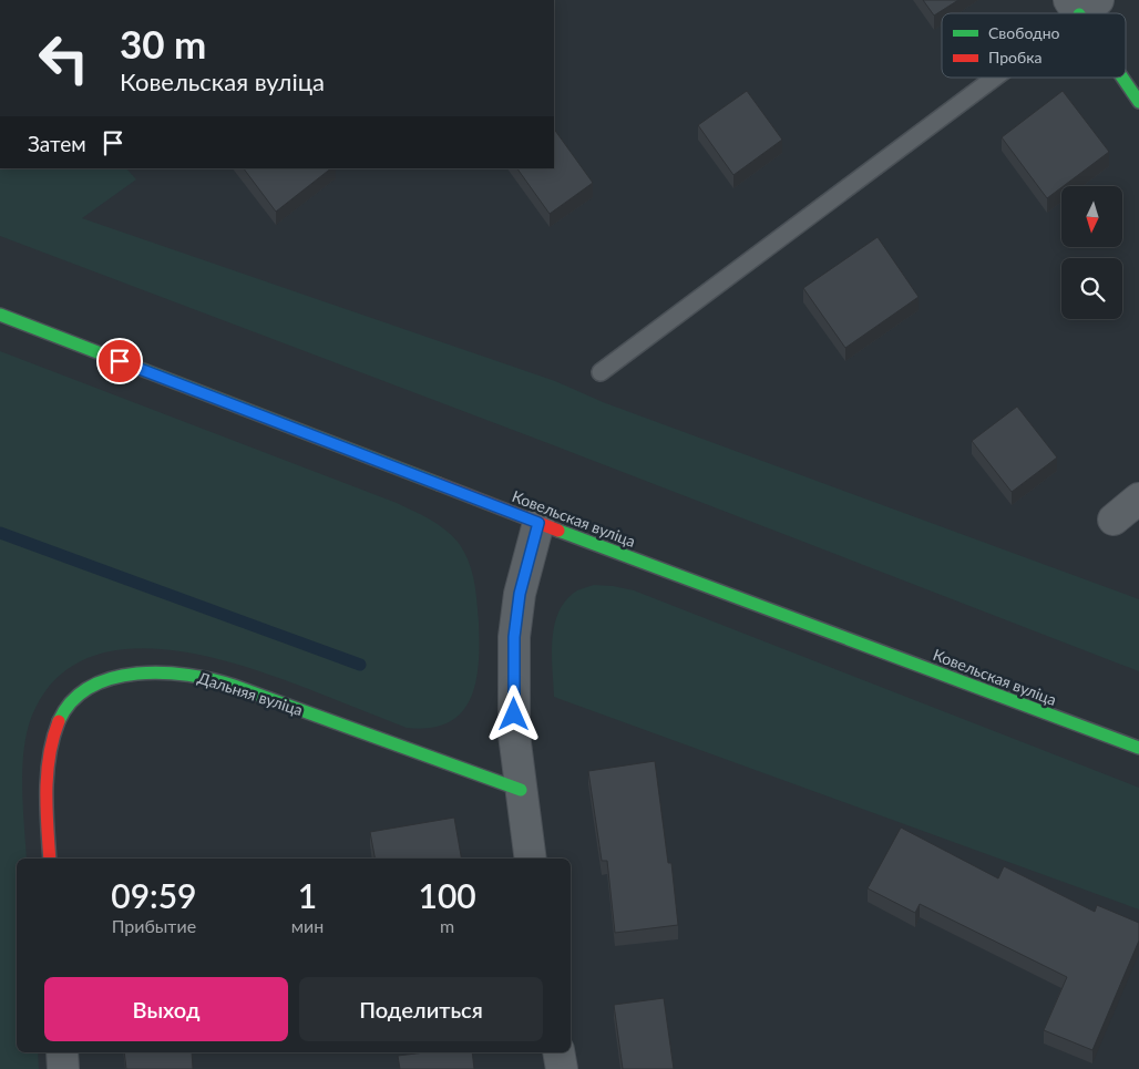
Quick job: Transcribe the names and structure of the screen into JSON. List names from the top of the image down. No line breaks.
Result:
{"streets":{"main road":["Ковельская вуліца","Дальняя вуліца"]},"legend":["Свободно","Пробка"],"north":"bottom","page":{"turn":["30 m","Ковельская вуліца"],"then":"Затем","eta":["09:59","Прибытие","1","мин","100","m"],"buttons":["Выход","Поделиться"]}}
